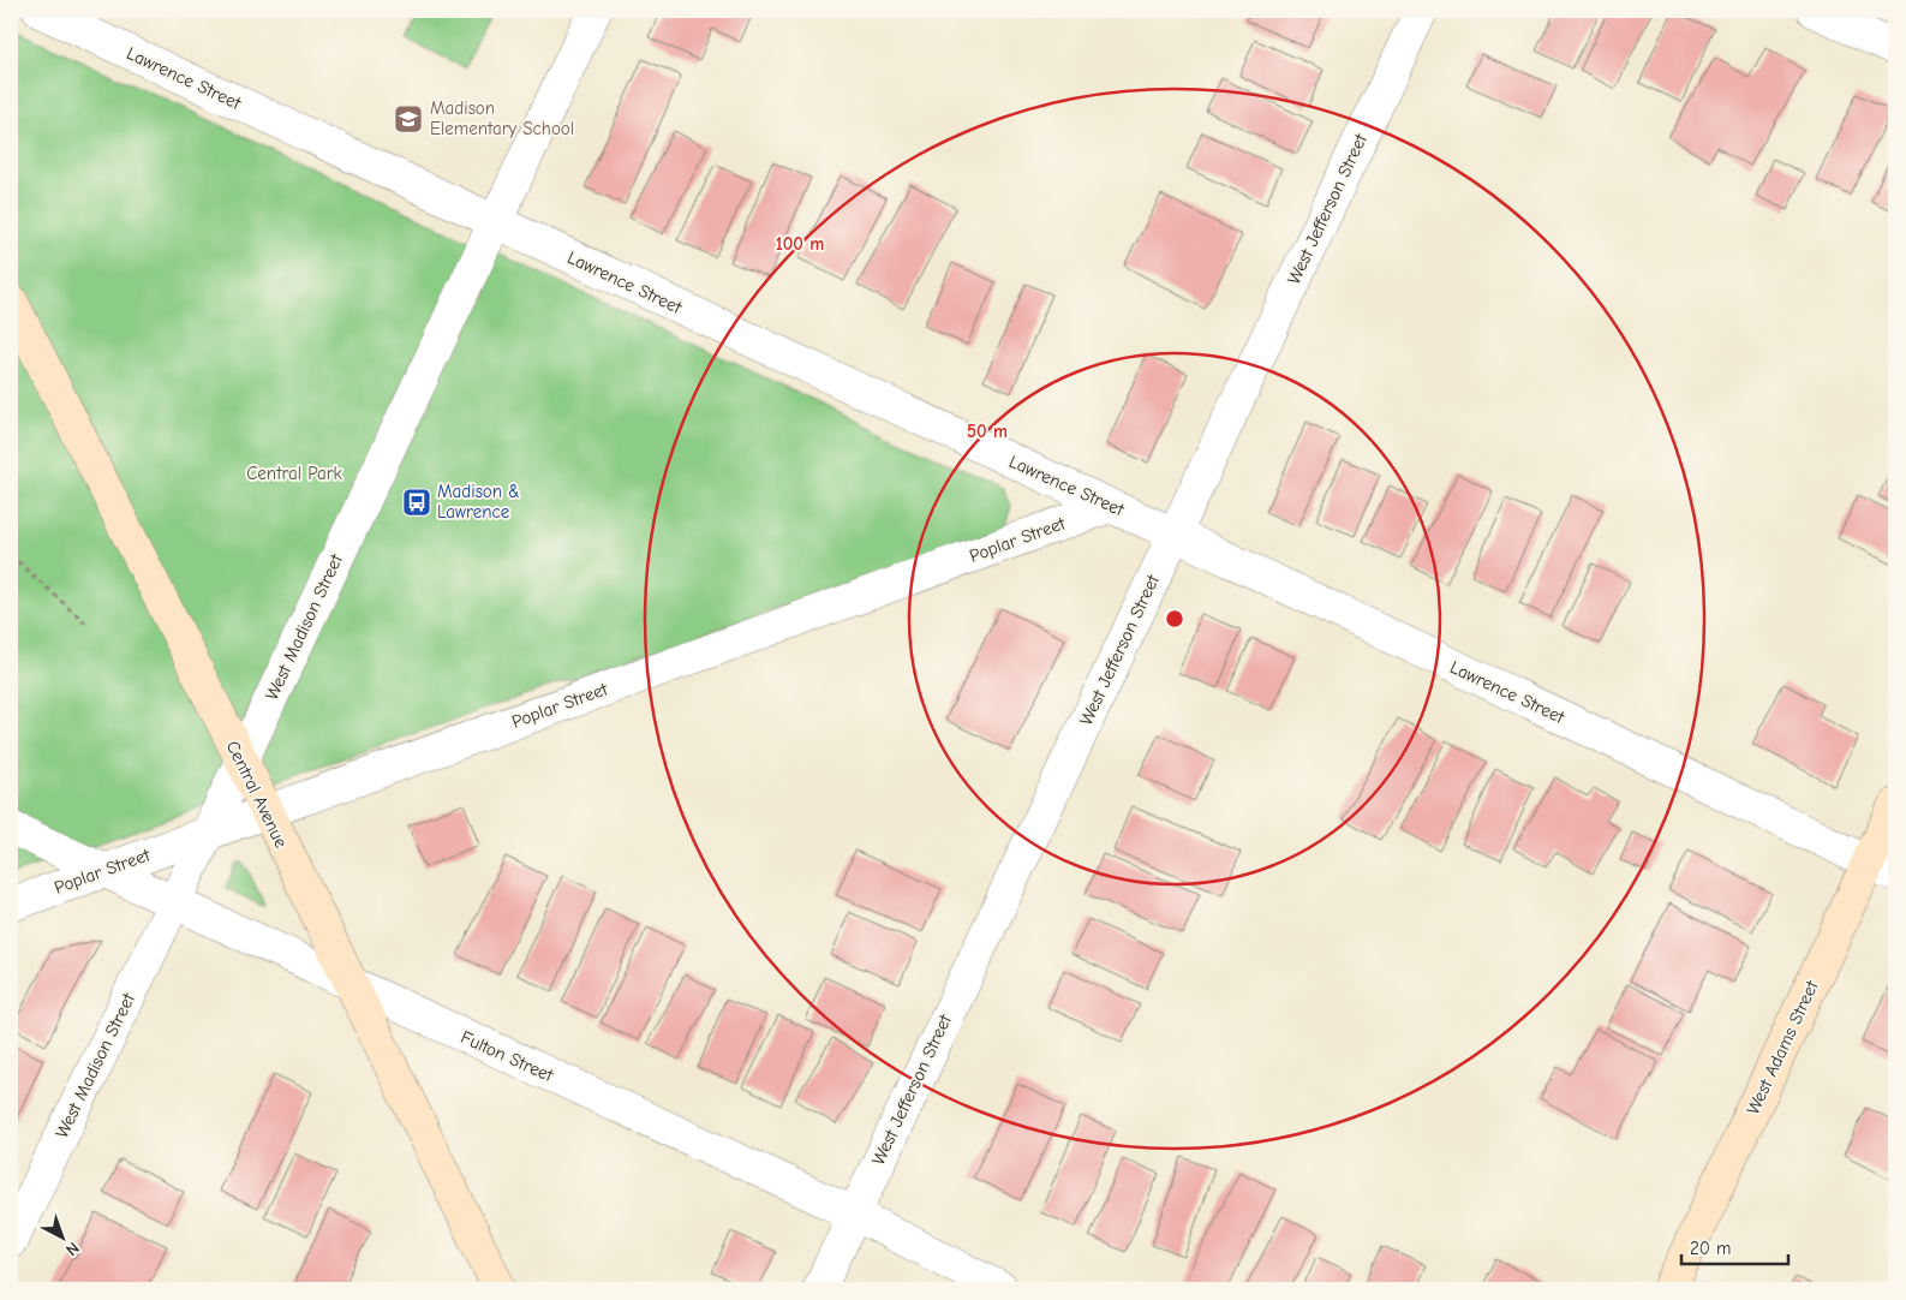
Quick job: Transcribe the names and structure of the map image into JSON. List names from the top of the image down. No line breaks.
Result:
{"streets":{"street":["Lawrence Street","West Jefferson Street","Poplar Street","West Madison Street","Central Avenue","West Adams Street","Fulton Street"]},"crossings":[["Lawrence Street","West Jefferson Street"],["Lawrence Street","Poplar Street"],["Lawrence Street","West Madison Street"],["Lawrence Street","West Adams Street"],["West Jefferson Street","Fulton Street"],["Poplar Street","West Madison Street"],["Poplar Street","Central Avenue"],["Poplar Street","Fulton Street"],["West Madison Street","Central Avenue"],["West Madison Street","Fulton Street"],["Central Avenue","Fulton Street"]],"parks":["Central Park"],"places":{"school or university":["Madison Elementary School"],"bus stop":["Madison & Lawrence"]},"scale_bar":"20 m","north":"bottom right","rings":["100 m","50 m"]}
